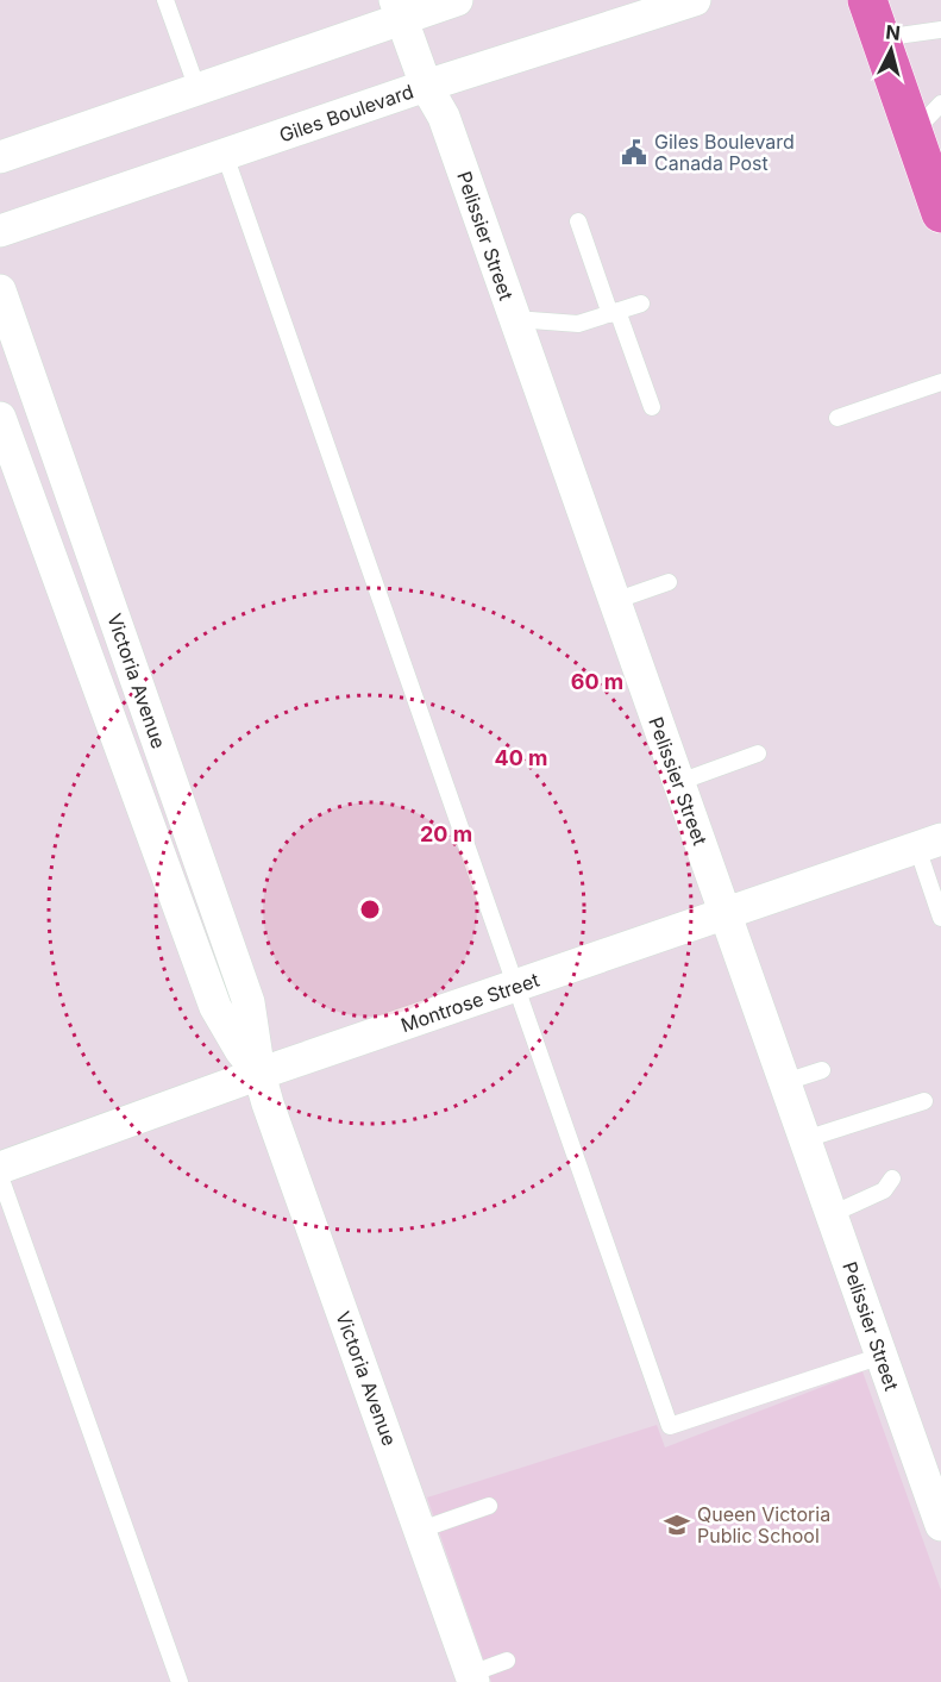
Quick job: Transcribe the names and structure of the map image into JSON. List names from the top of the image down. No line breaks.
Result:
{"streets":{"street":["Giles Boulevard","Pelissier Street","Victoria Avenue","Montrose Street"]},"crossings":[["Giles Boulevard","Pelissier Street"],["Pelissier Street","Montrose Street"],["Victoria Avenue","Montrose Street"]],"places":{"public building":["Giles Boulevard Canada Post"],"school or university":["Queen Victoria Public School"]},"north":"top","rings":["60 m","40 m","20 m"]}
